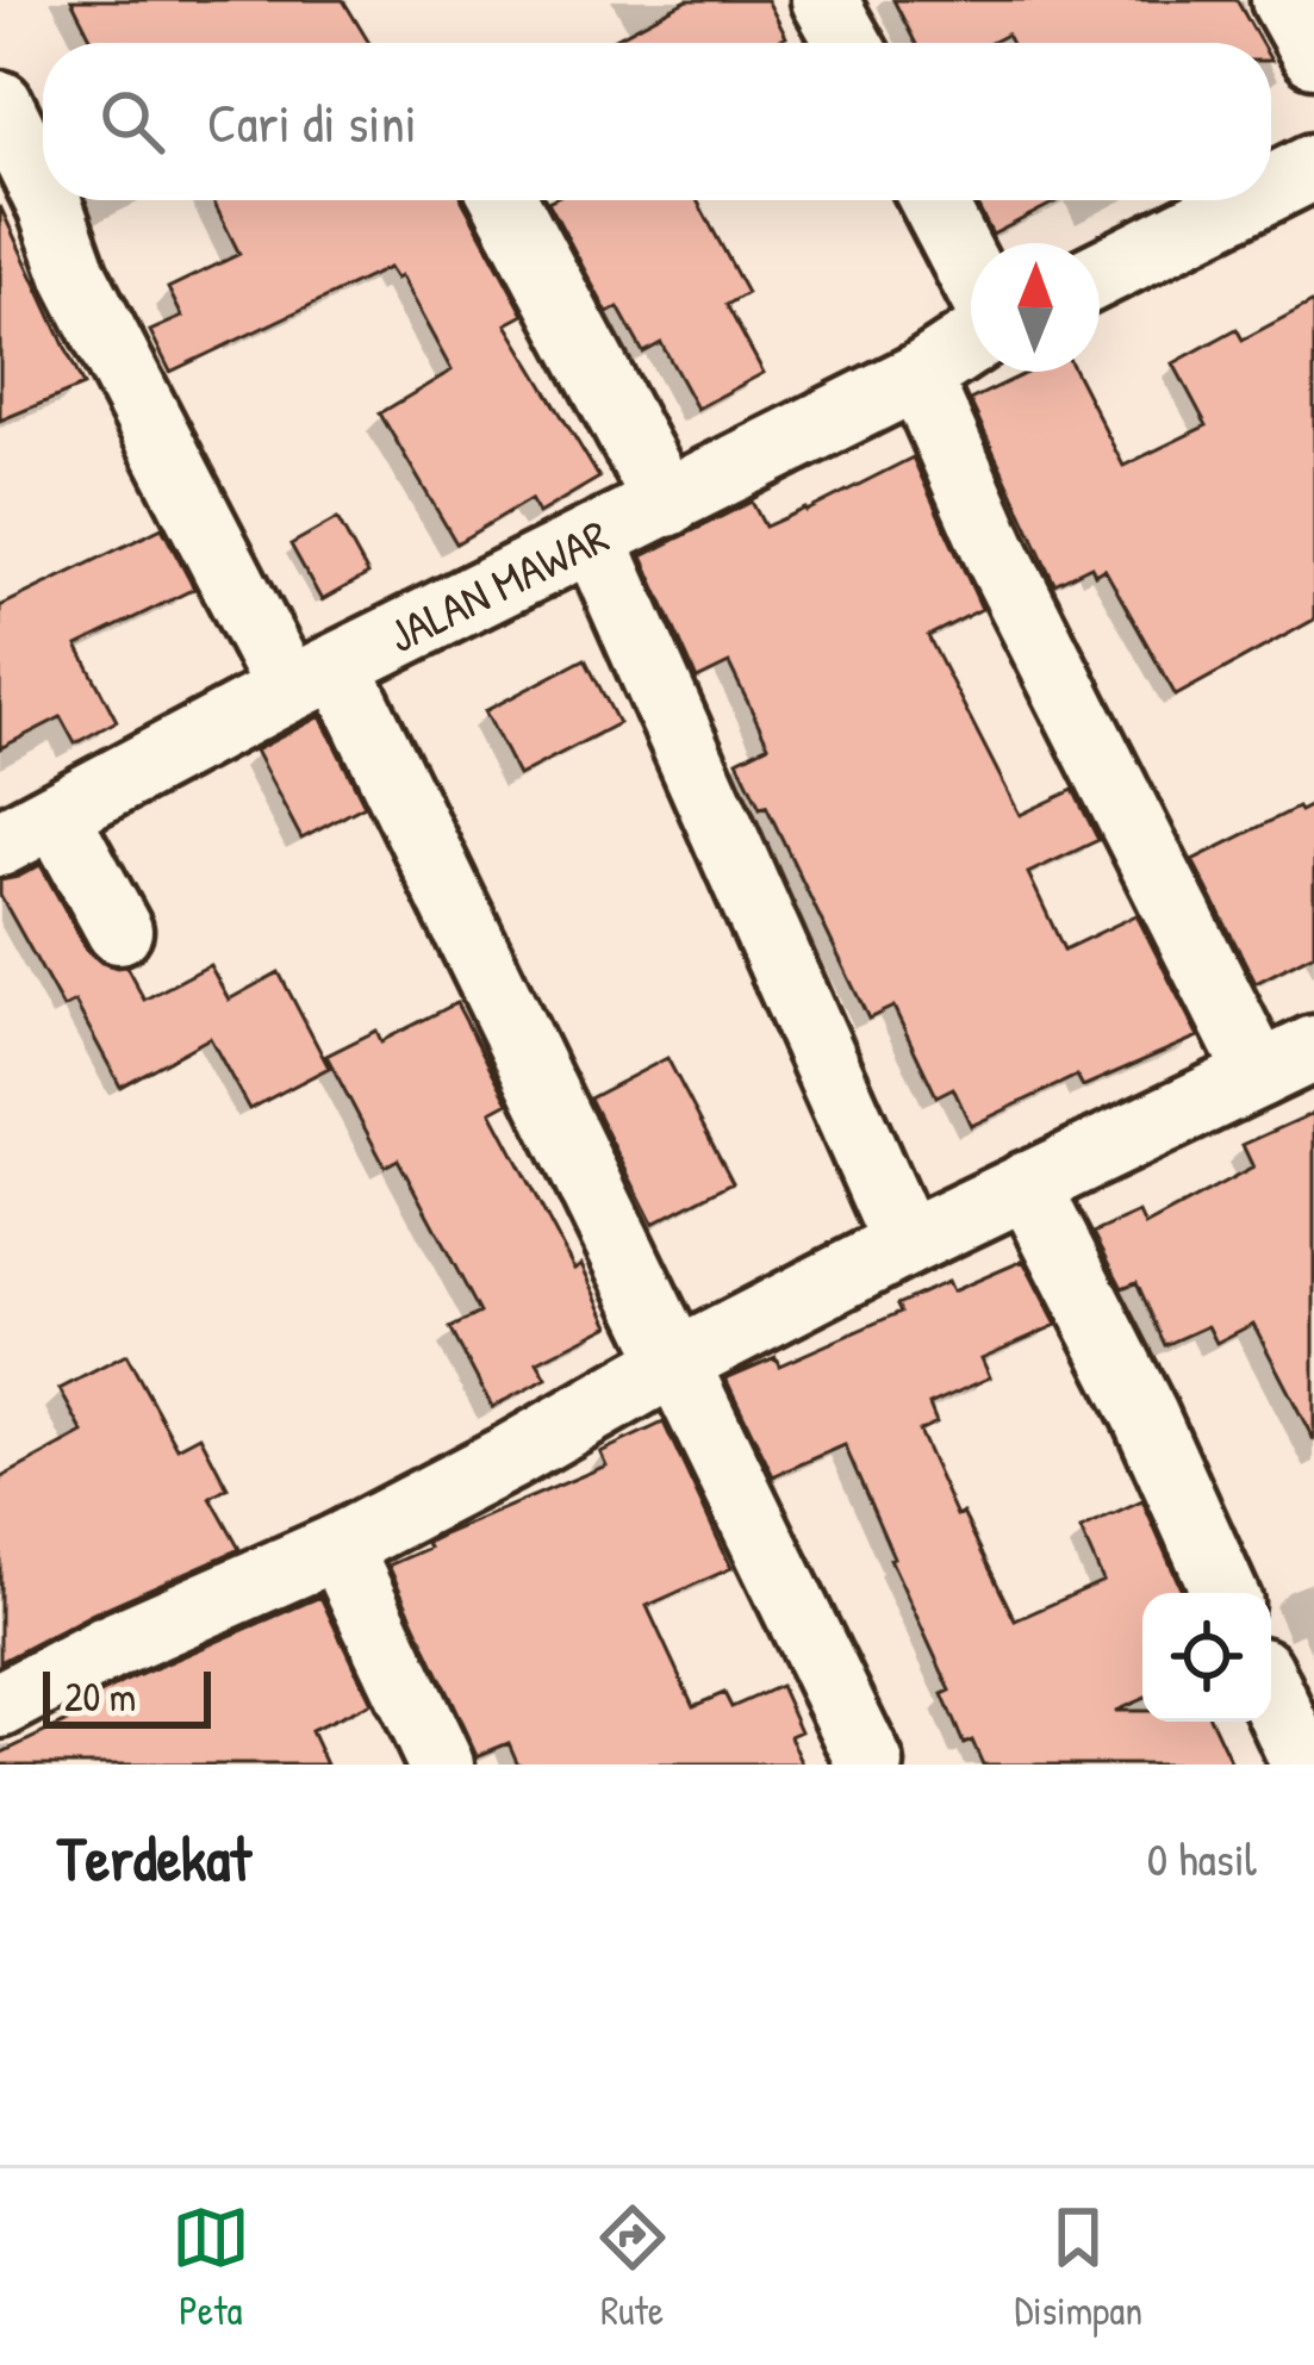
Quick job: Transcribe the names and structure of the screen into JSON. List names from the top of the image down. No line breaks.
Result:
{"streets":{"street":["JALAN MAWAR"]},"scale_bar":"20 m","north":"top","page":{"search":"Cari di sini","scale":"20 m","heading":["Terdekat","0 hasil"],"nav":["Peta","Rute","Disimpan"]}}
